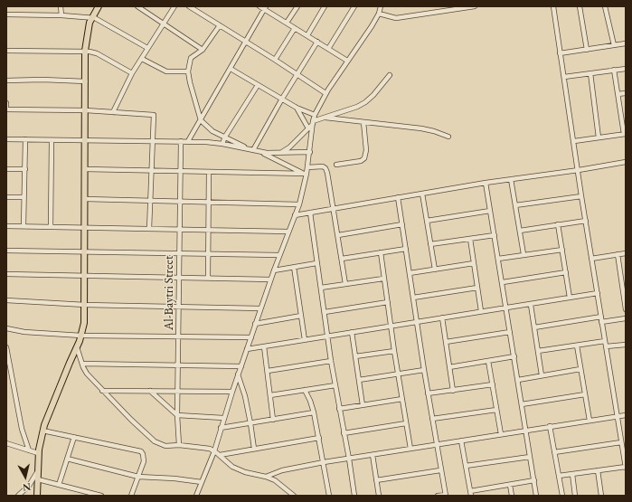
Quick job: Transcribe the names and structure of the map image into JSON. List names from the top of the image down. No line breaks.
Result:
{"streets":{"street":["Al-Baytri Street"]},"north":"bottom"}
